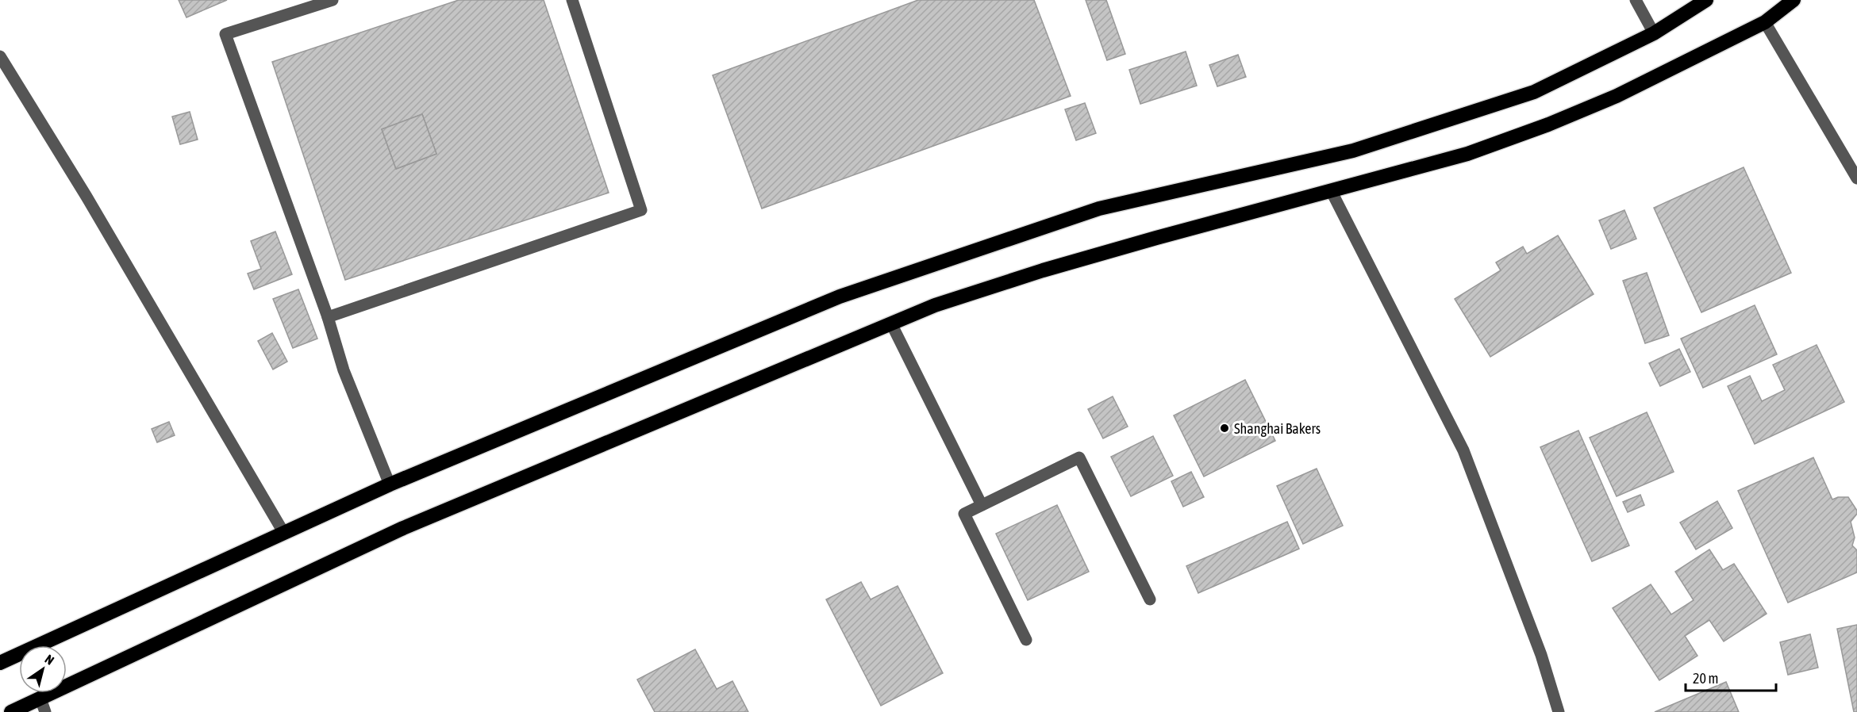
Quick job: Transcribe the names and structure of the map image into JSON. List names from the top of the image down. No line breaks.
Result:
{"places":["Shanghai Bakers"],"scale_bar":"20 m","north":"top right"}
